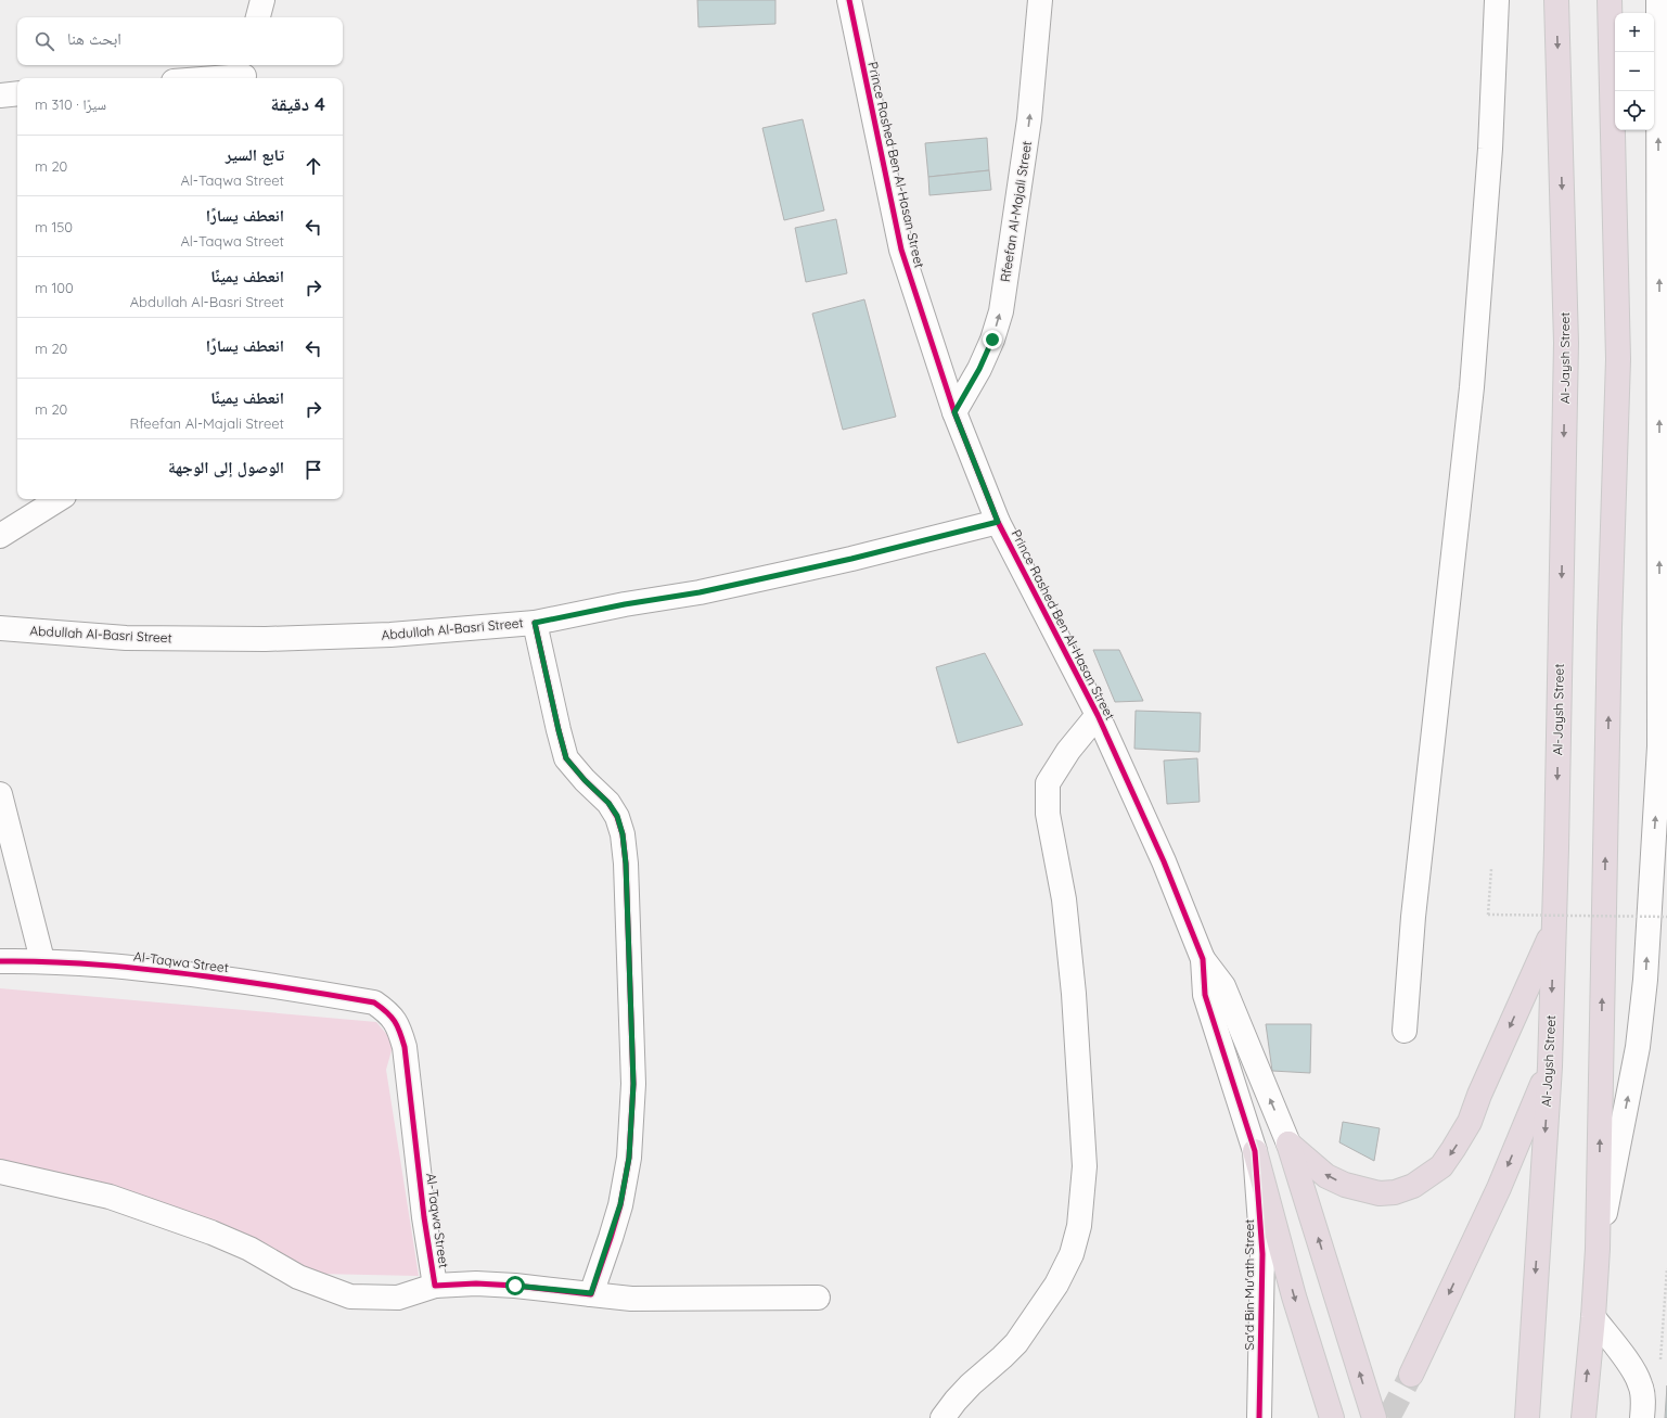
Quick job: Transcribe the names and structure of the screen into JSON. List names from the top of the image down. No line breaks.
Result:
{"streets":{"highway":["Al-Jaysh Street"],"street":["Prince Rashed Ben Al-Hasan Street","Rfeefan Al-Majali Street","Abdullah Al-Basri Street","Al-Taqwa Street","Sa'd Bin Mu'ath Street"]},"crossings":[["Prince Rashed Ben Al-Hasan Street","Rfeefan Al-Majali Street"],["Prince Rashed Ben Al-Hasan Street","Abdullah Al-Basri Street"],["Prince Rashed Ben Al-Hasan Street","Sa'd Bin Mu'ath Street"]],"one_way":["Rfeefan Al-Majali Street"],"page":{"map_buttons":["+","−"],"search":"ابحث هنا","heading":["4 دقيقة","سيرًا · 310 m"],"list":[["تابع السير","Al-Taqwa Street","20 m"],["انعطف يسارًا","Al-Taqwa Street","150 m"],["انعطف يمينًا","Abdullah Al-Basri Street","100 m"],["انعطف يسارًا","20 m"],["انعطف يمينًا","Rfeefan Al-Majali Street","20 m"],"الوصول إلى الوجهة"]}}
